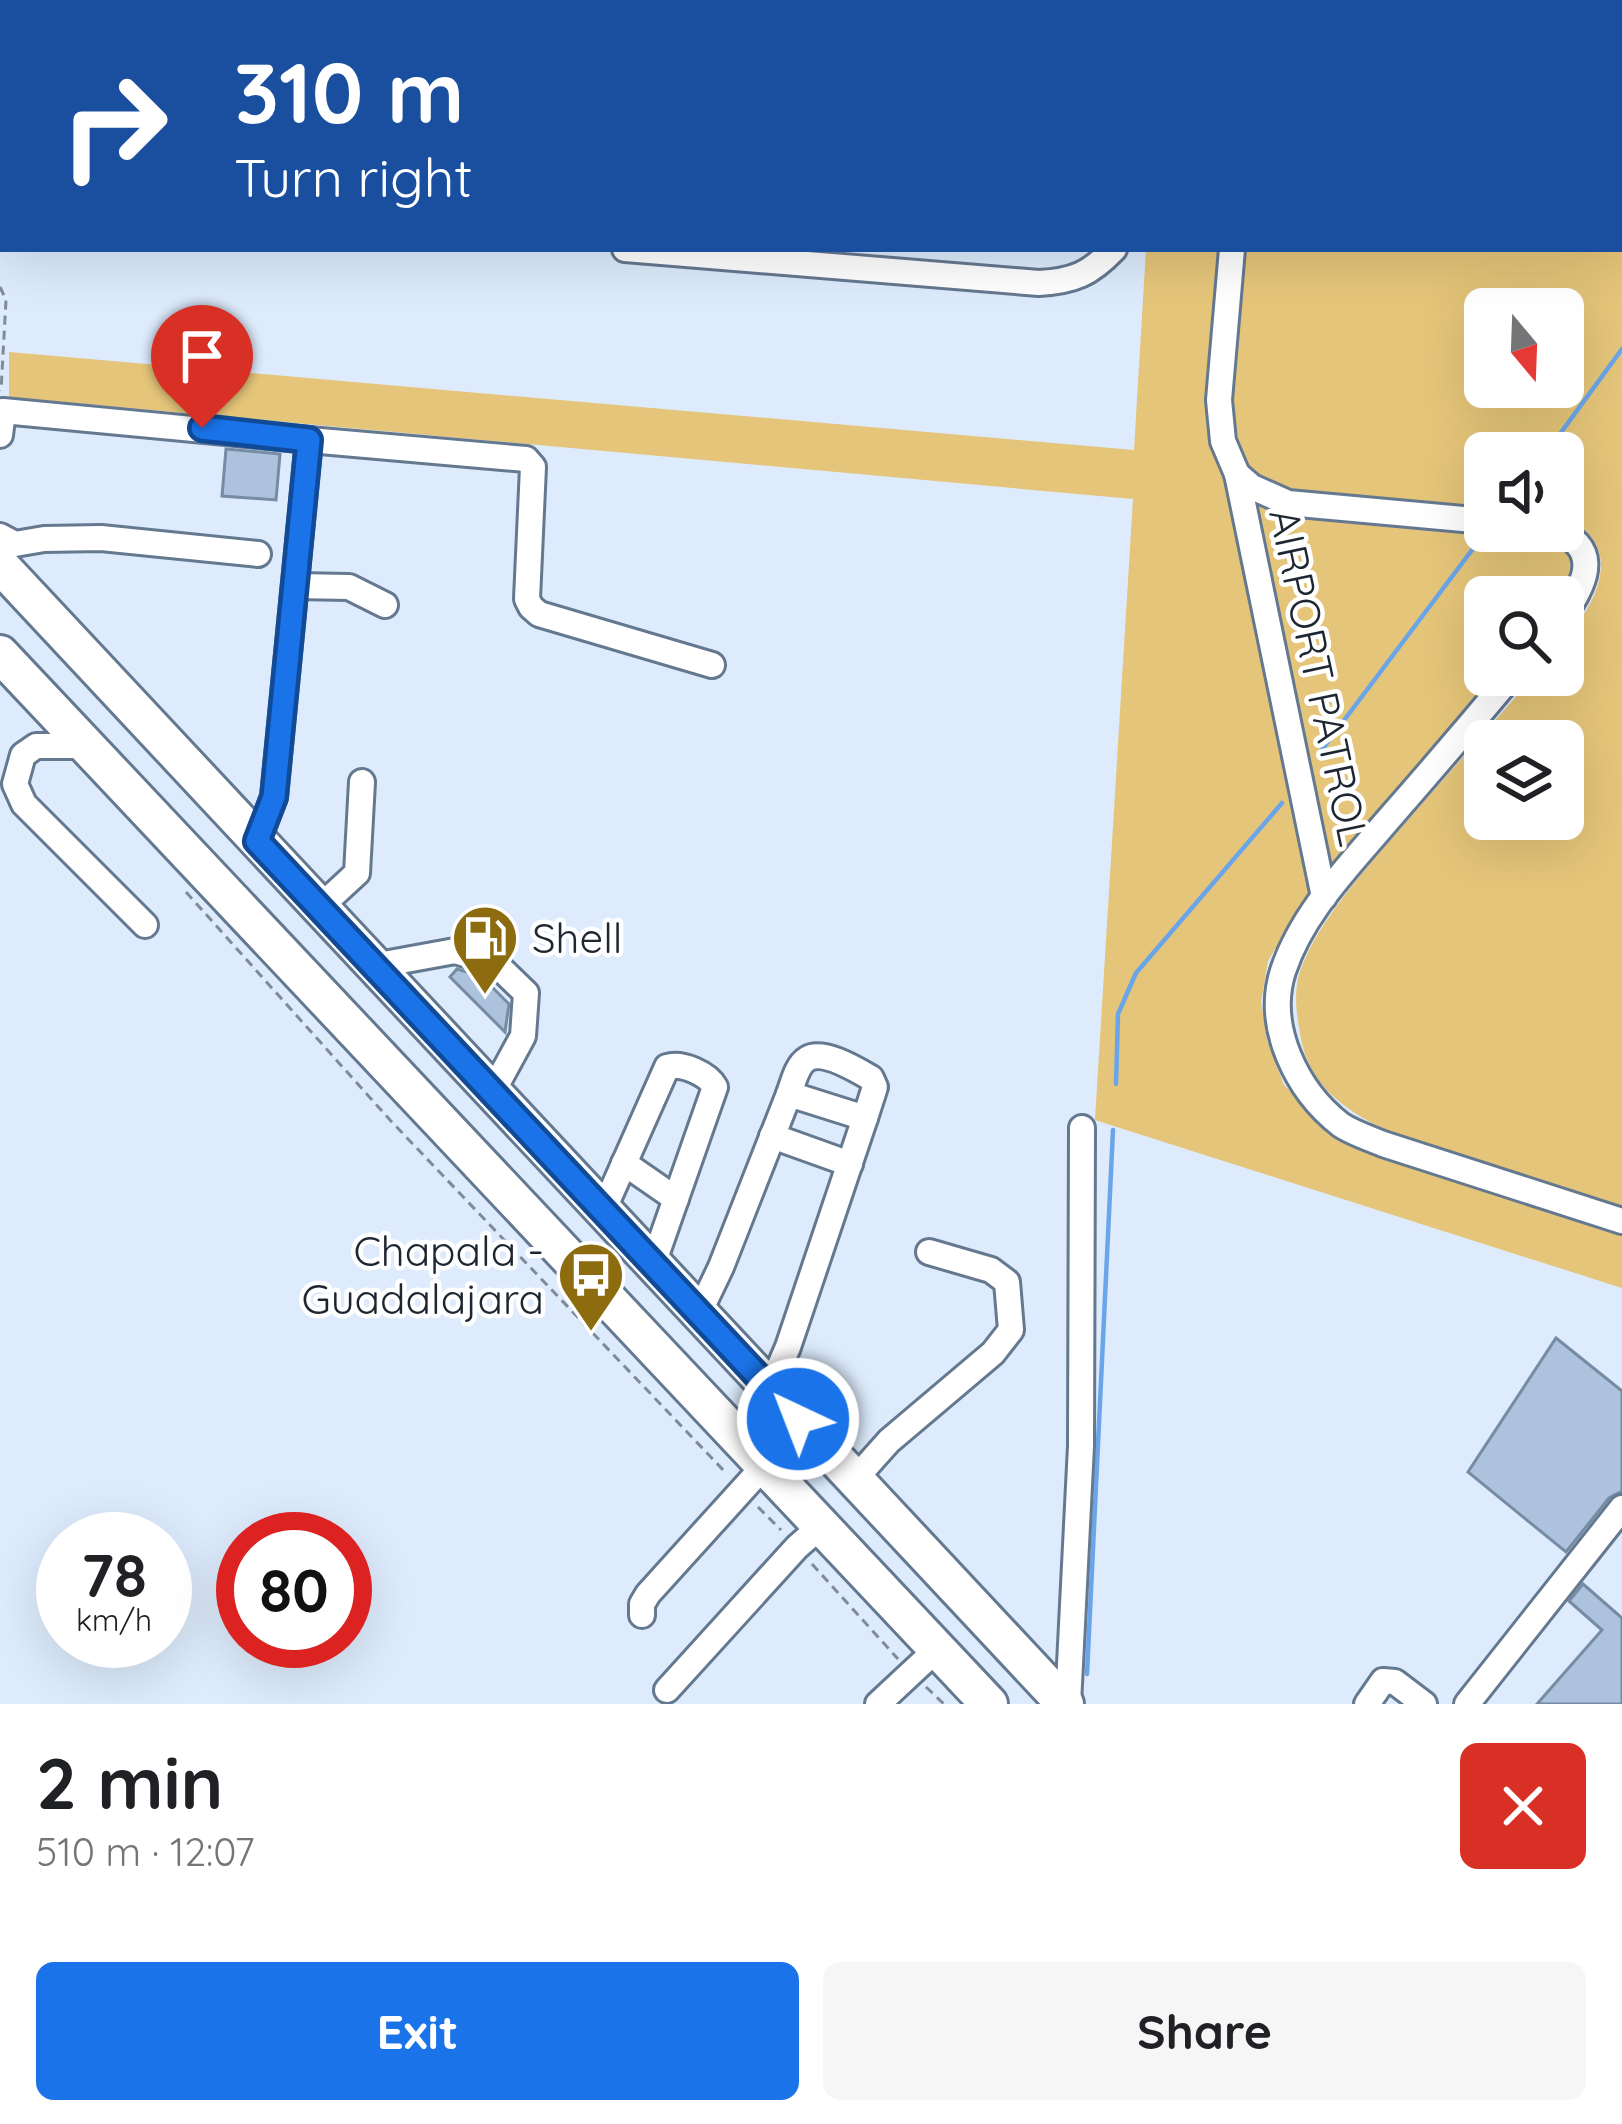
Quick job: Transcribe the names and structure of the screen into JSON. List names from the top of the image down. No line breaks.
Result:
{"streets":{"street":["AIRPORT PATROL"]},"places":{"fuel station":["Shell"],"bus stop":["Chapala - Guadalajara"]},"north":"bottom","page":{"turn":["310 m","Turn right"],"speed":"78 km/h","limit":"80","heading":["2 min","510 m · 12:07"],"buttons":["Exit","Share"]}}
